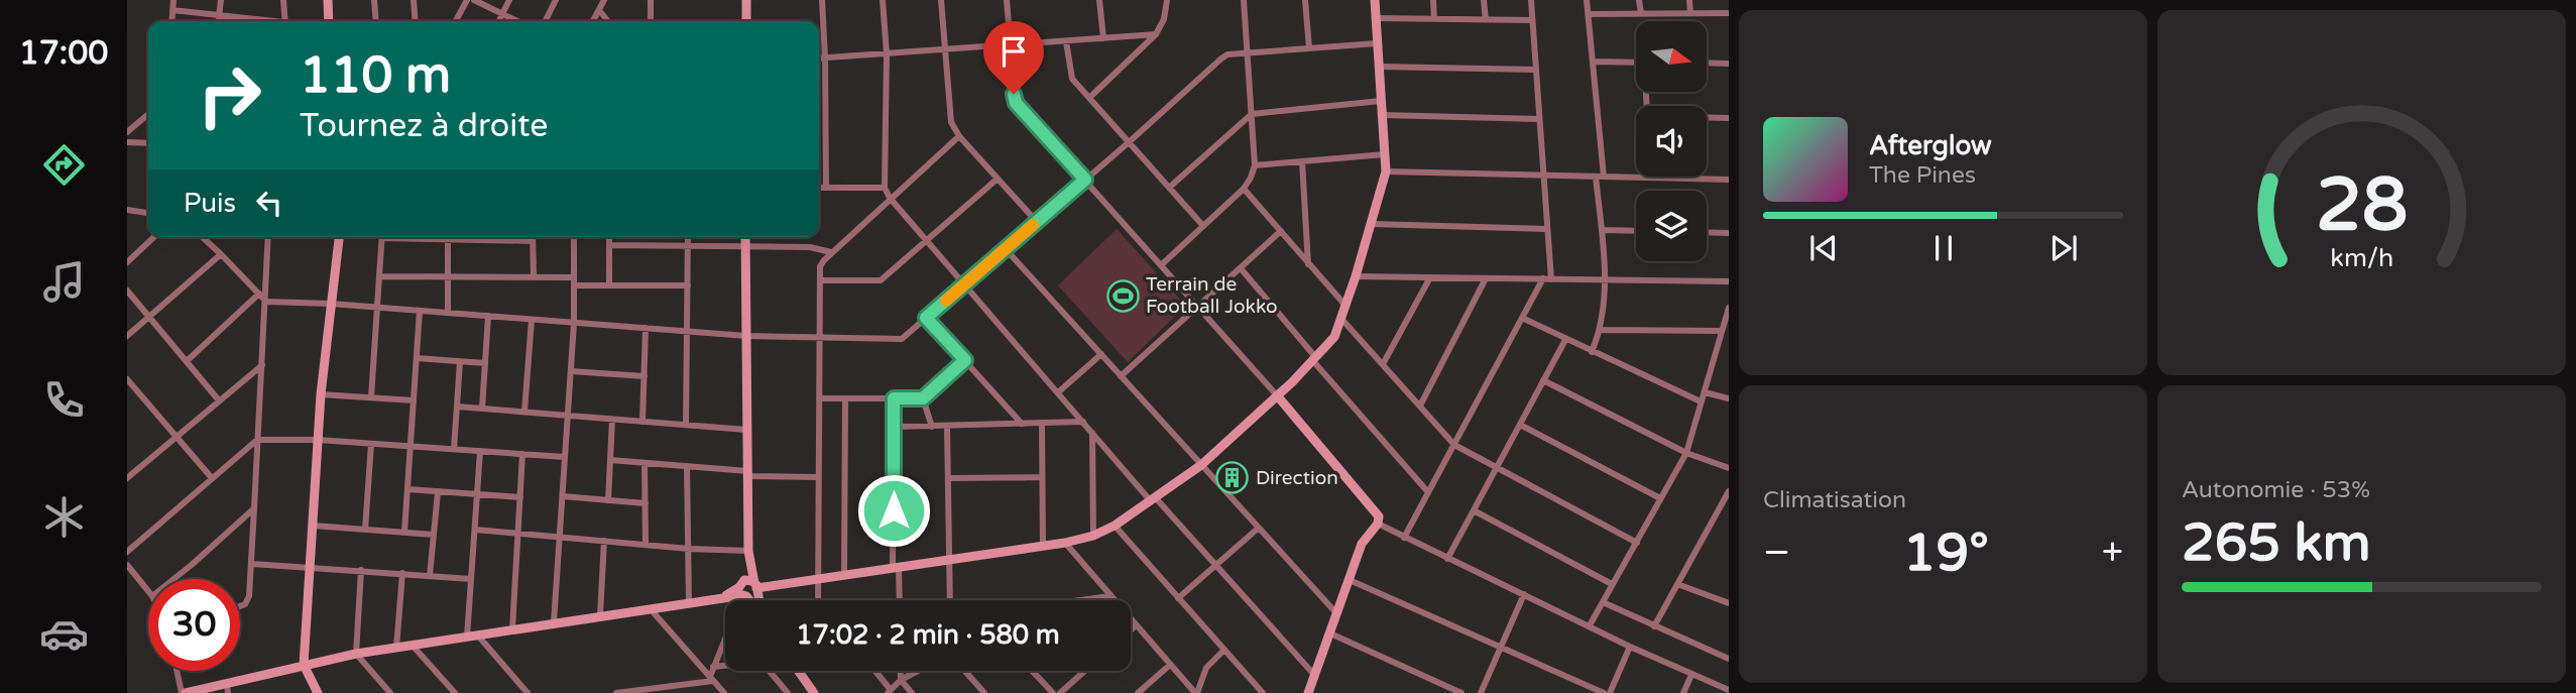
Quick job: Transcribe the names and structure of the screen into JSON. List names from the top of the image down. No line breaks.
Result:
{"places":{"sports":["Terrain de Football Jokko"],"building":["Direction"]},"north":"right","page":{"tabs":"17:00","turn":["110 m","Tournez à droite"],"song":["Afterglow","The Pines"],"then":"Puis","tile":["Climatisation",["Autonomie · 53%","265 km"]],"heat":["−","19°","+"],"limit":"30","trip":"17:02 · 2 min · 580 m","gauge":["28","km/h"]}}
